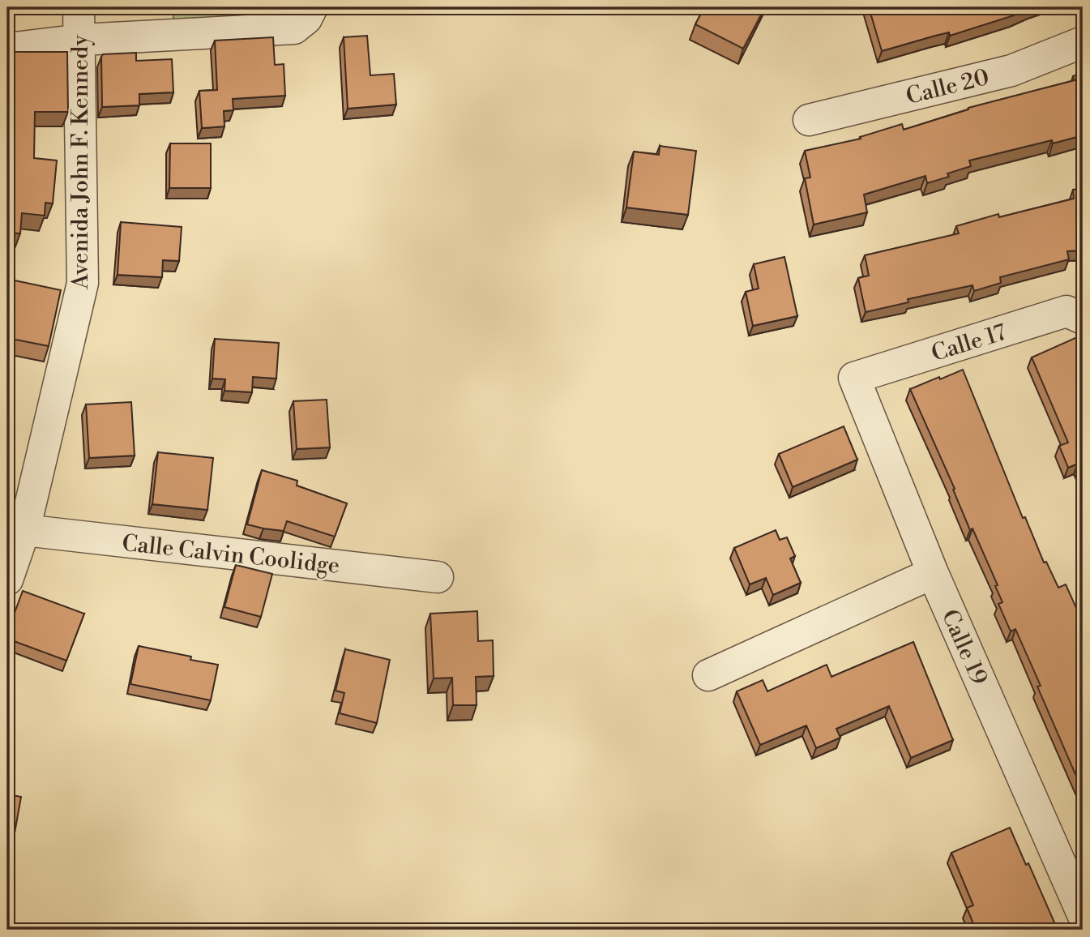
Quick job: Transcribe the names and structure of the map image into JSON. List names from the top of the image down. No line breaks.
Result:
{"streets":{"street":["Calle 20","Avenida John F. Kennedy","Calle 17","Calle Calvin Coolidge","Calle 19"]},"crossings":[["Avenida John F. Kennedy","Calle Calvin Coolidge"],["Calle 17","Calle 19"]]}
